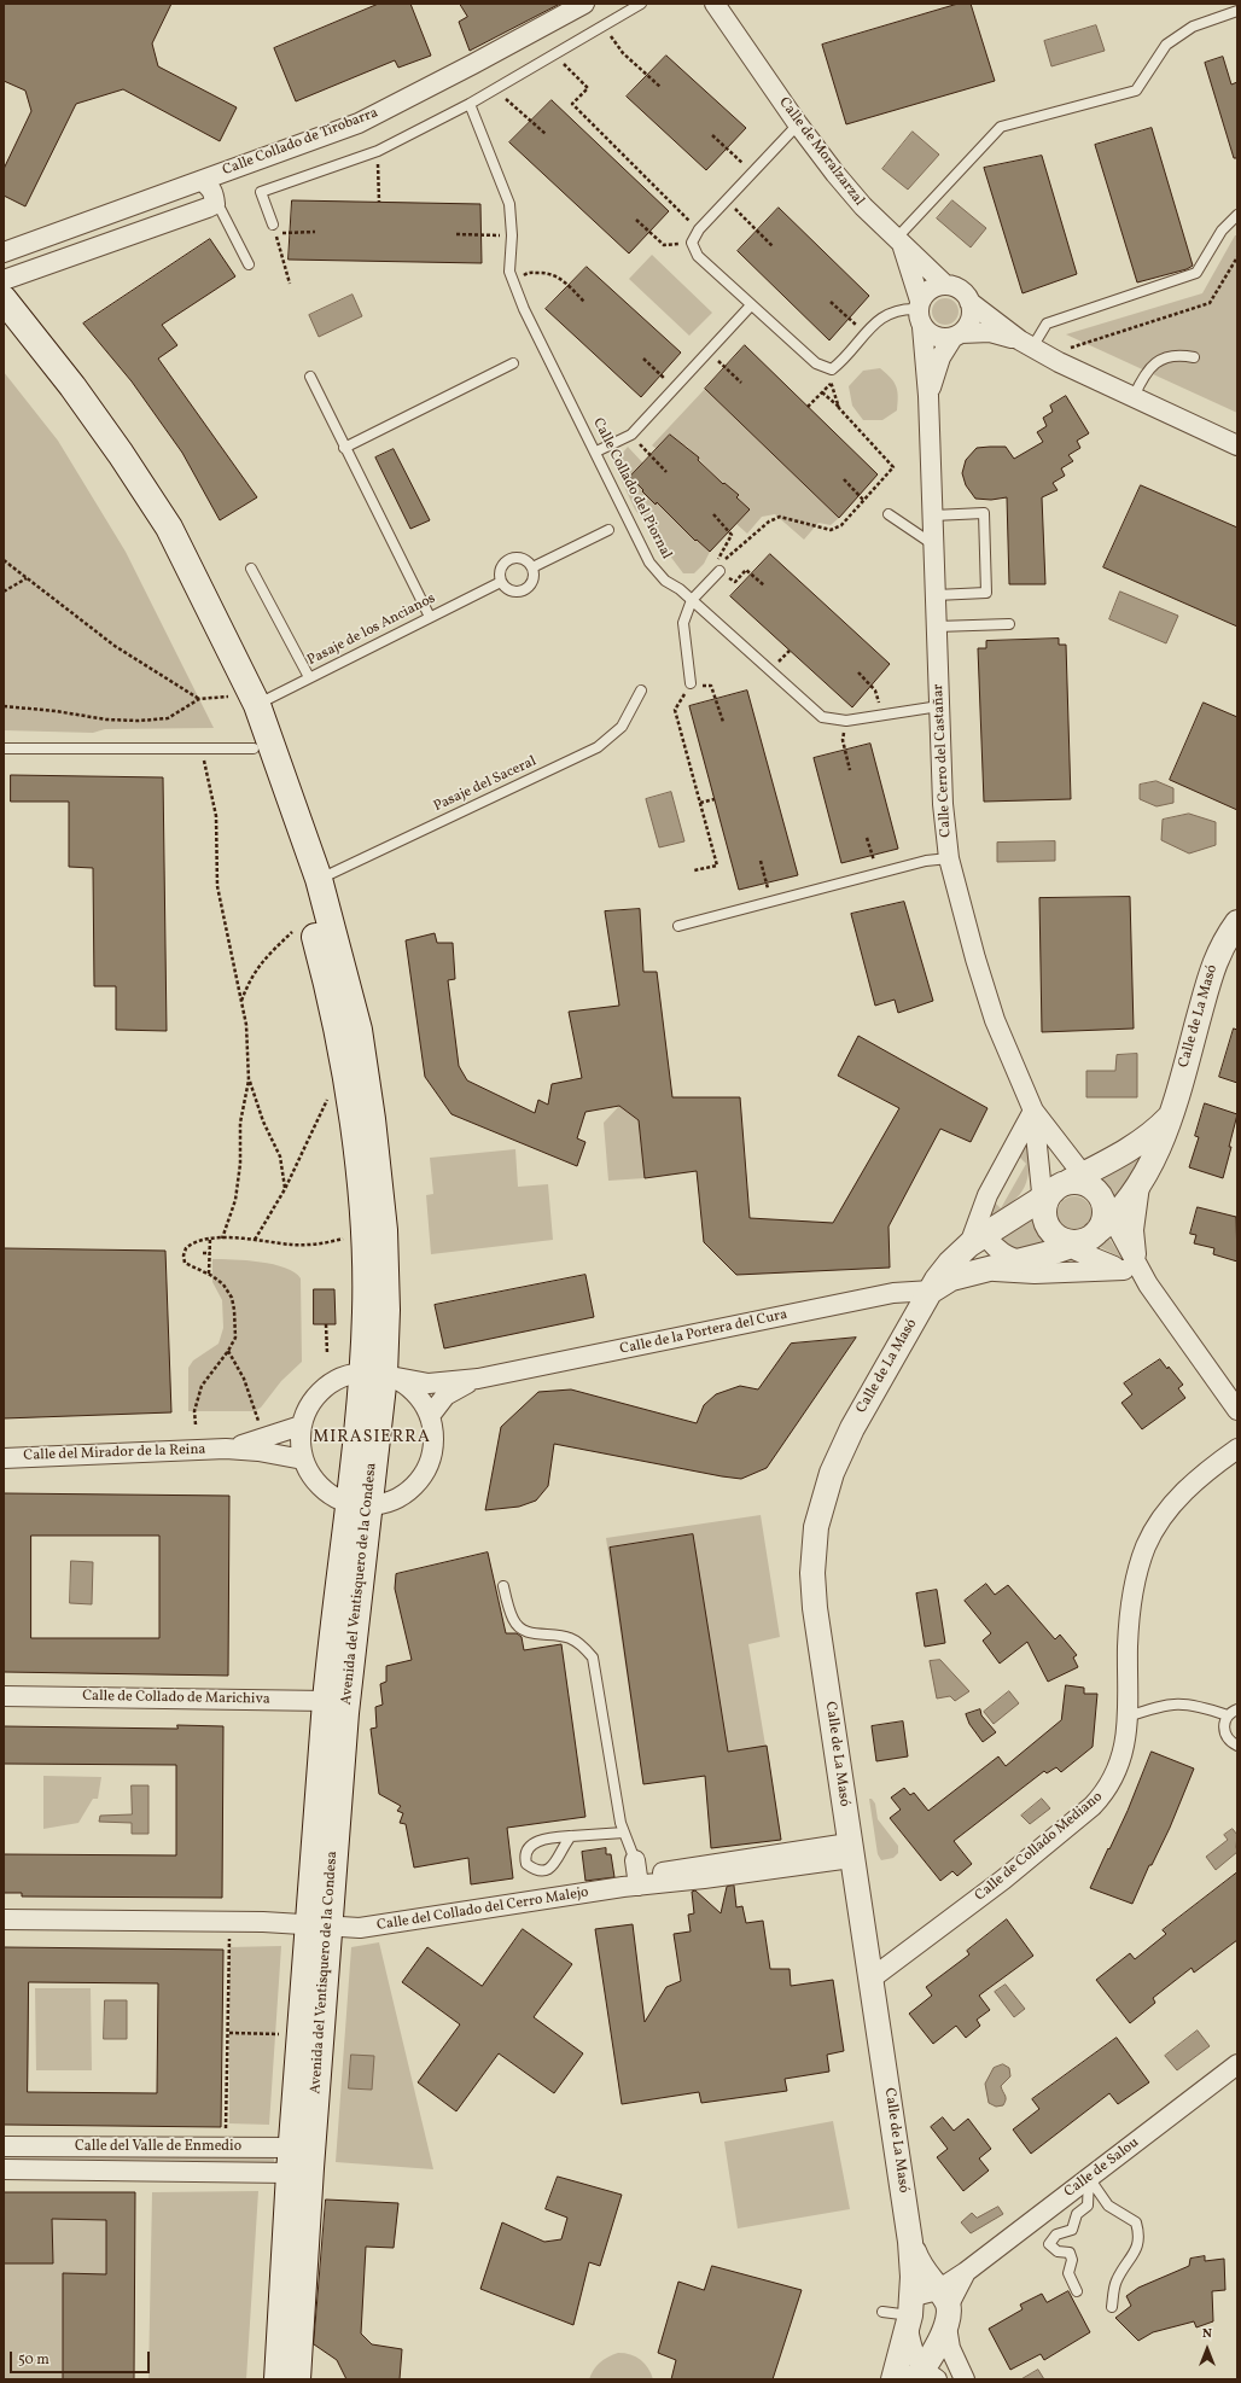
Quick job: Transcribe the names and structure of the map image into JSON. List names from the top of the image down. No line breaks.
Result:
{"streets":{"main road":["Avenida del Ventisquero de la Condesa"],"street":["Calle Collado de Tirobarra","Calle de Moralzarzal","Calle Cerro del Castañar","Calle de La Masó","Calle de la Portera del Cura","Calle del Mirador de la Reina","Calle de Collado de Marichiva","Calle de Collado Mediano","Calle del Collado del Cerro Malejo","Calle del Valle de Enmedio","Calle de Salou"],"lane":["Calle Collado del Piornal","Pasaje de los Ancianos","Pasaje del Saceral"]},"crossings":[["Calle de Moralzarzal","Calle Cerro del Castañar"],["Calle Collado del Piornal","Calle Cerro del Castañar"],["Pasaje de los Ancianos","Avenida del Ventisquero de la Condesa"],["Calle Cerro del Castañar","Calle de La Masó"],["Pasaje del Saceral","Avenida del Ventisquero de la Condesa"],["Calle de La Masó","Calle de la Portera del Cura"],["Calle de La Masó","Calle de Collado Mediano"],["Calle de La Masó","Calle del Collado del Cerro Malejo"],["Calle de La Masó","Calle de Salou"],["Calle de la Portera del Cura","Avenida del Ventisquero de la Condesa"],["Avenida del Ventisquero de la Condesa","Calle de Collado de Marichiva"],["Avenida del Ventisquero de la Condesa","Calle del Collado del Cerro Malejo"],["Avenida del Ventisquero de la Condesa","Calle del Valle de Enmedio"]],"districts":["MIRASIERRA"],"scale_bar":"50 m","north":"top"}
